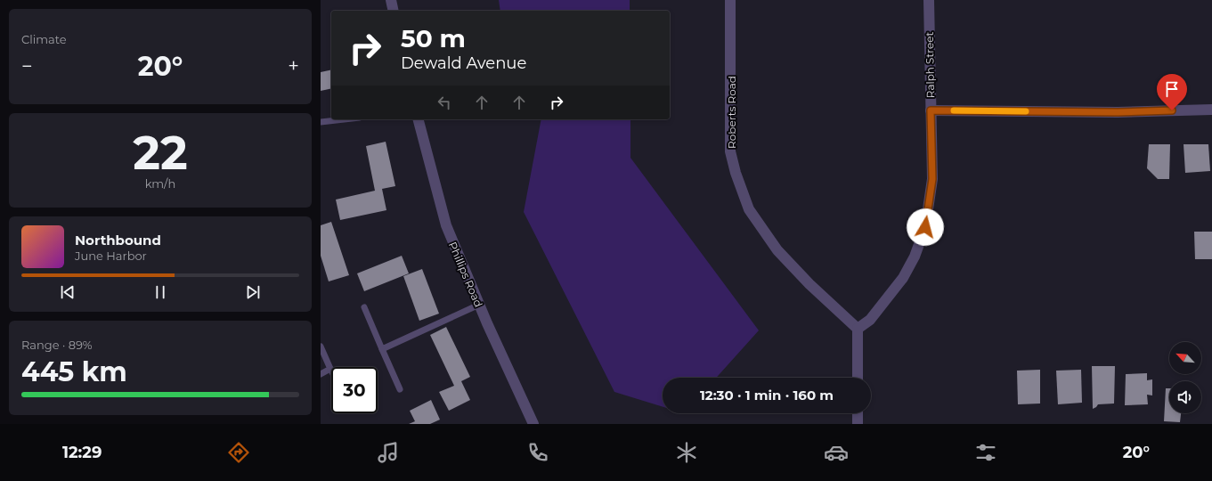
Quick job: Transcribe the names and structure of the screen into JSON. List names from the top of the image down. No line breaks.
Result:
{"streets":{"street":["Ralph Street","Roberts Road","Phillips Road"]},"crossings":[["Ralph Street","Roberts Road"]],"north":"top left","page":{"tile":["Climate",["22","km/h"],["Range · 89%","445 km"]],"turn":["50 m","Dewald Avenue"],"heat":["−","20°","+"],"song":["Northbound","June Harbor"],"limit":"30","trip":"12:30 · 1 min · 160 m","tabs":["12:29","20°"]}}
